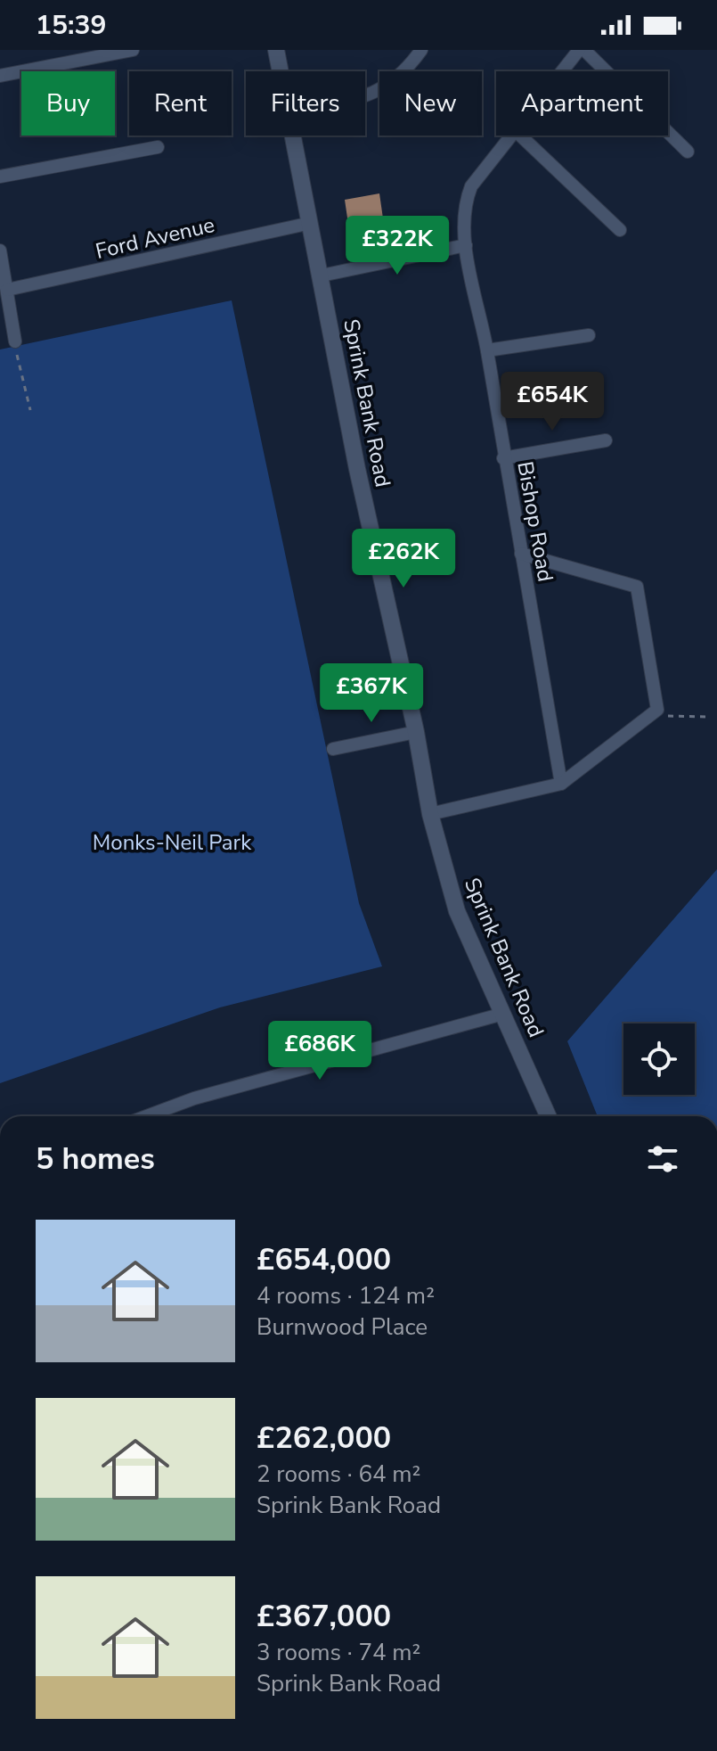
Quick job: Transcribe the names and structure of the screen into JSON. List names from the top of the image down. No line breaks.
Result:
{"streets":{"street":["Ford Avenue","Sprink Bank Road","Bishop Road"]},"crossings":[["Ford Avenue","Sprink Bank Road"]],"parks":["Monks-Neil Park"],"page":{"status":"15:39","chip":["Buy","Rent","Filters","New","Apartment"],"price":["£322K","£654K","£262K","£367K","£686K"],"heading":"5 homes","list":[{"name":"£654,000","note":"4 rooms · 124 m² · Burnwood Place"},{"name":"£262,000","note":"2 rooms · 64 m² · Sprink Bank Road"},{"name":"£367,000","note":"3 rooms · 74 m² · Sprink Bank Road"}]}}
